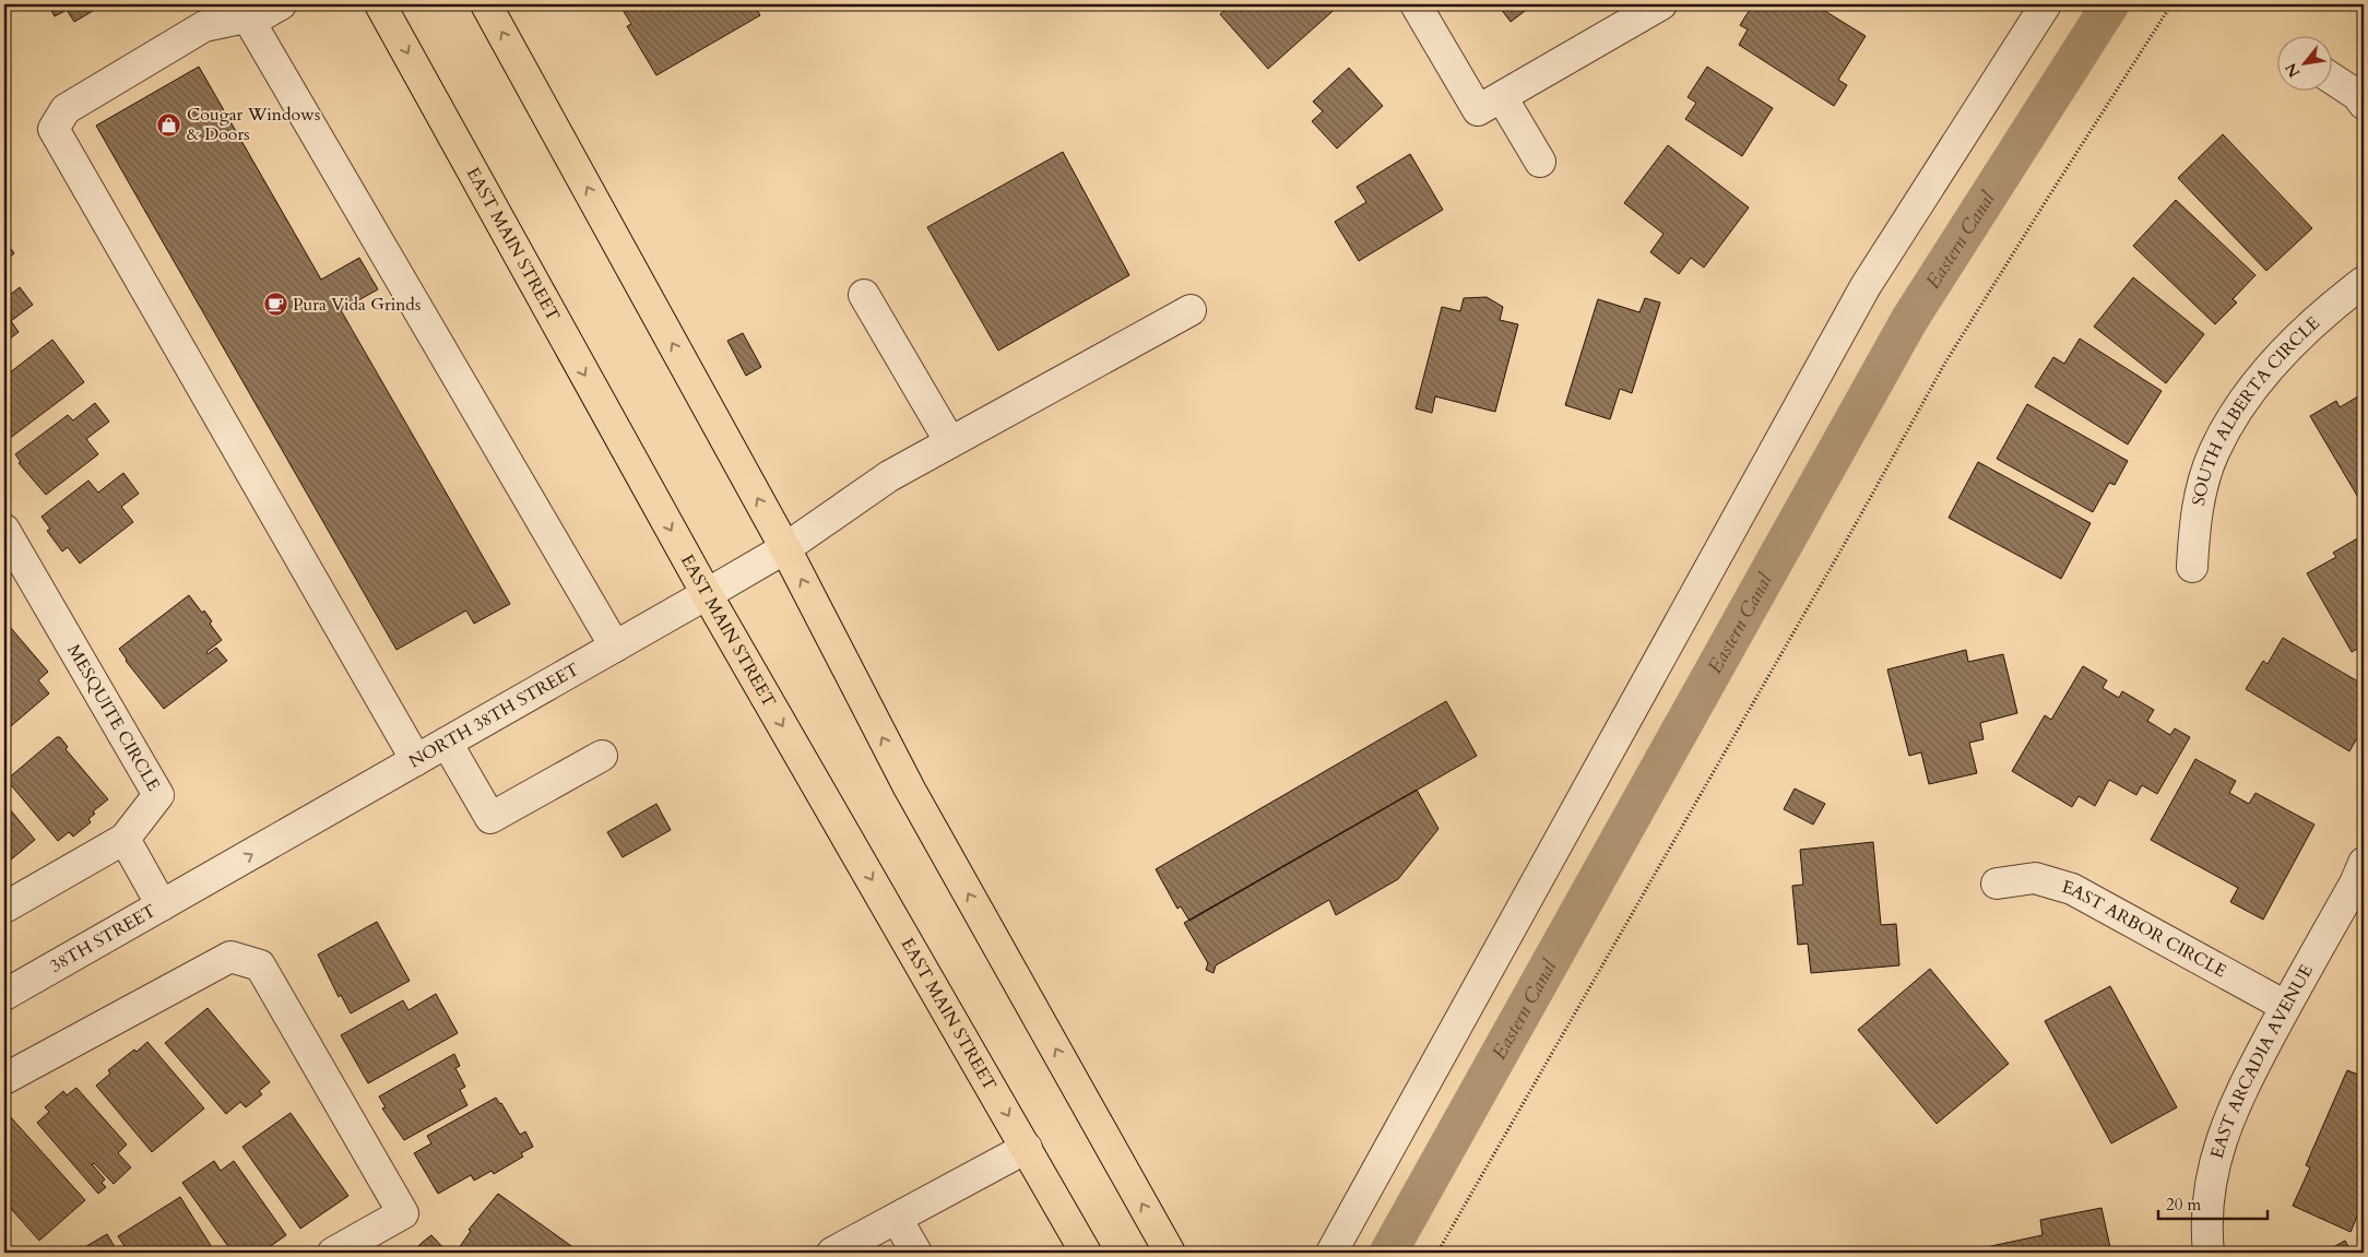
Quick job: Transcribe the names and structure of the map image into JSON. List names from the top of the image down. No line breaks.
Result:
{"streets":{"main road":["EAST MAIN STREET"],"street":["SOUTH ALBERTA CIRCLE","NORTH 38TH STREET","MESQUITE CIRCLE","EAST ARBOR CIRCLE","38TH STREET","EAST ARCADIA AVENUE"]},"crossings":[["EAST MAIN STREET","NORTH 38TH STREET"],["NORTH 38TH STREET","38TH STREET"],["EAST ARBOR CIRCLE","EAST ARCADIA AVENUE"]],"water":["Eastern Canal"],"places":{"shop":["Cougar Windows & Doors"],"cafe":["Pura Vida Grinds"]},"scale_bar":"20 m","north":"bottom left"}
